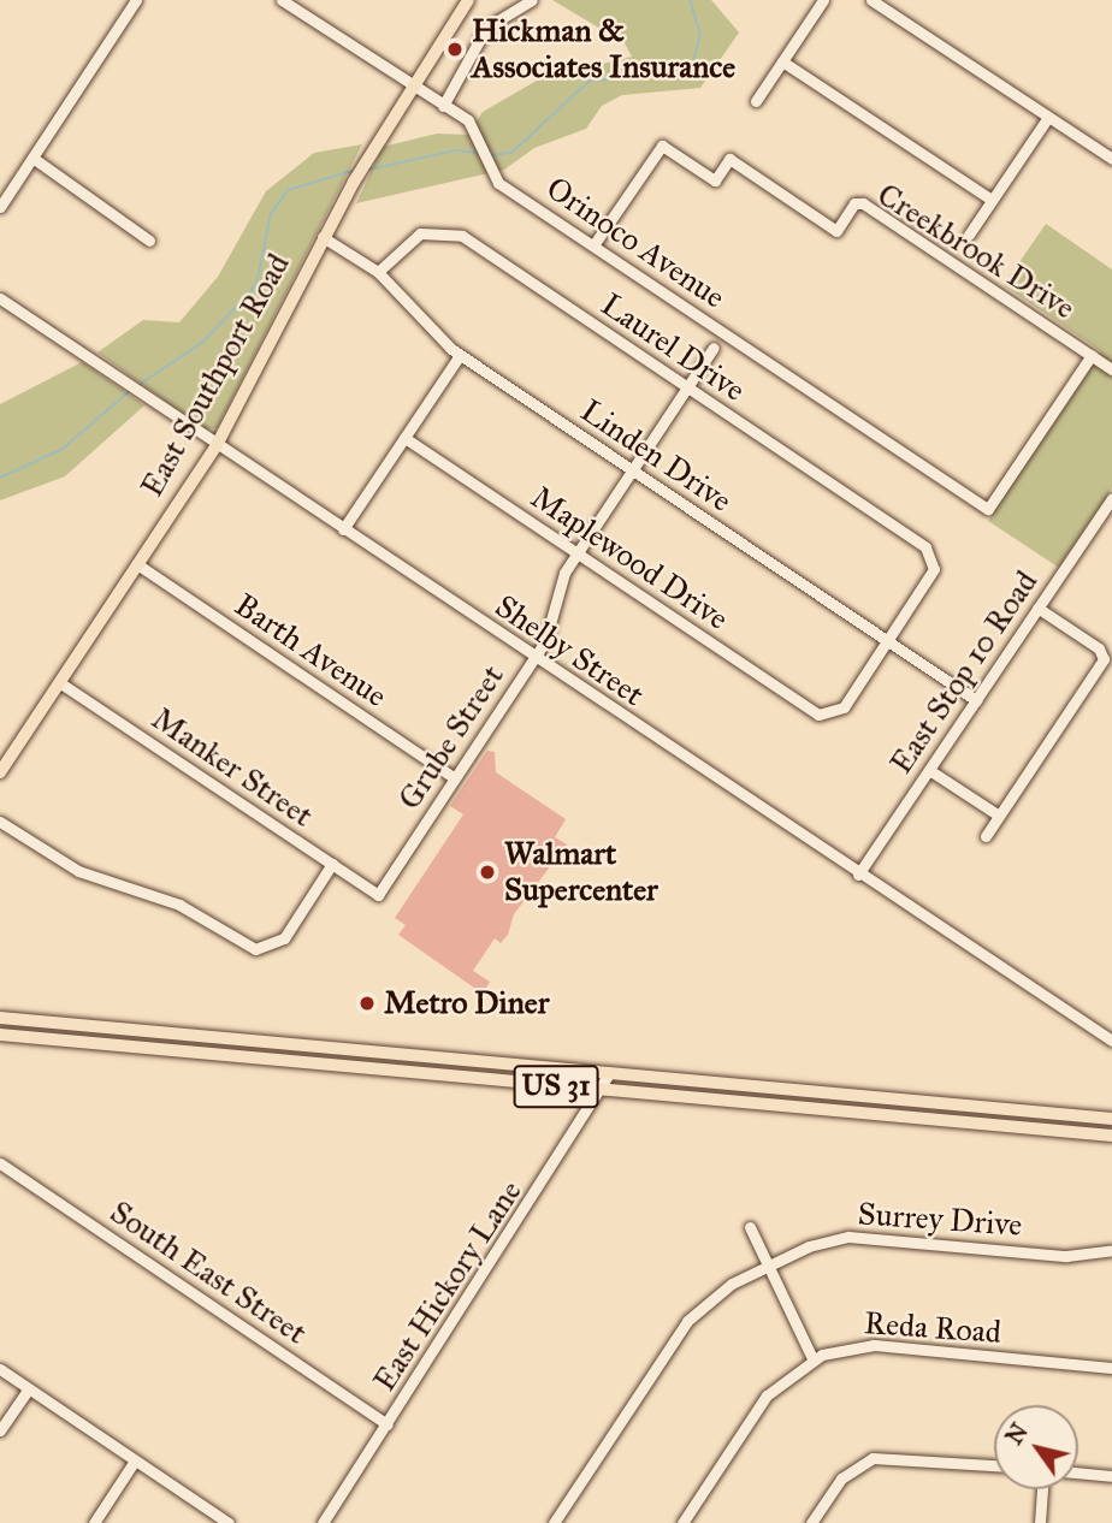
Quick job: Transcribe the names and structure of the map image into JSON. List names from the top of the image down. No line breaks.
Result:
{"streets":{"main road":["East Southport Road","US 31"],"street":["Orinoco Avenue","Creekbrook Drive","Laurel Drive","Linden Drive","Maplewood Drive","Barth Avenue","Shelby Street","East Stop 10 Road","Grube Street","Manker Street","Surrey Drive","South East Street","East Hickory Lane","Reda Road"]},"crossings":[["Orinoco Avenue","Creekbrook Drive"],["Orinoco Avenue","East Southport Road"],["Laurel Drive","Linden Drive"],["Laurel Drive","Maplewood Drive"],["Laurel Drive","Grube Street"],["East Southport Road","Linden Drive"],["East Southport Road","Barth Avenue"],["East Southport Road","Shelby Street"],["East Southport Road","Manker Street"],["Linden Drive","Maplewood Drive"],["Linden Drive","East Stop 10 Road"],["Linden Drive","Grube Street"],["Maplewood Drive","Grube Street"],["Barth Avenue","Grube Street"],["Shelby Street","East Stop 10 Road"],["Shelby Street","Grube Street"],["Grube Street","Manker Street"],["US 31","East Hickory Lane"],["South East Street","East Hickory Lane"]],"places":["Hickman & Associates Insurance","Walmart Supercenter","Metro Diner"],"north":"top left"}
